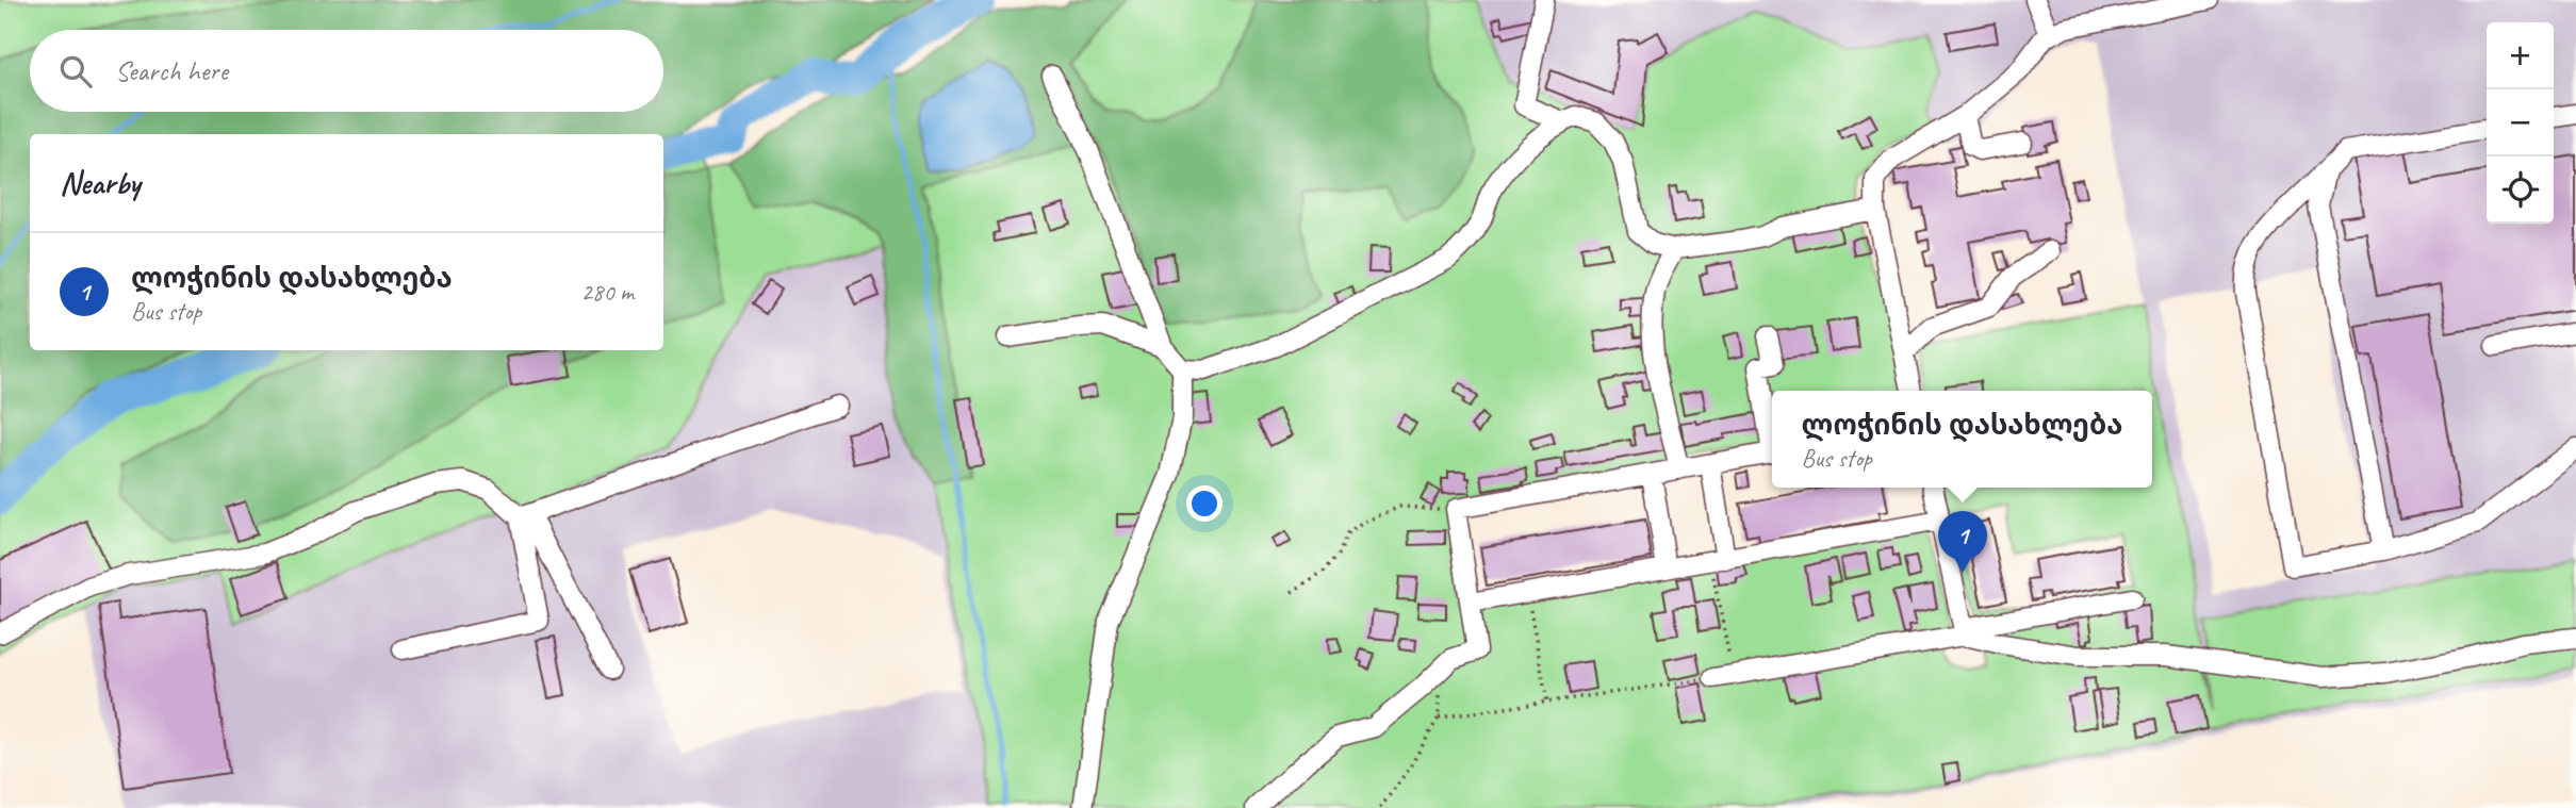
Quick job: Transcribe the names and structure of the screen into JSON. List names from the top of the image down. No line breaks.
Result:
{"page":{"map_buttons":["+","−"],"search":"Search here","heading":"Nearby","list":[{"mark":"1","name":"ლოჭინის დასახლება","note":"Bus stop","value":"280 m"}],"popup":["ლოჭინის დასახლება","Bus stop"],"pins":"1"}}
